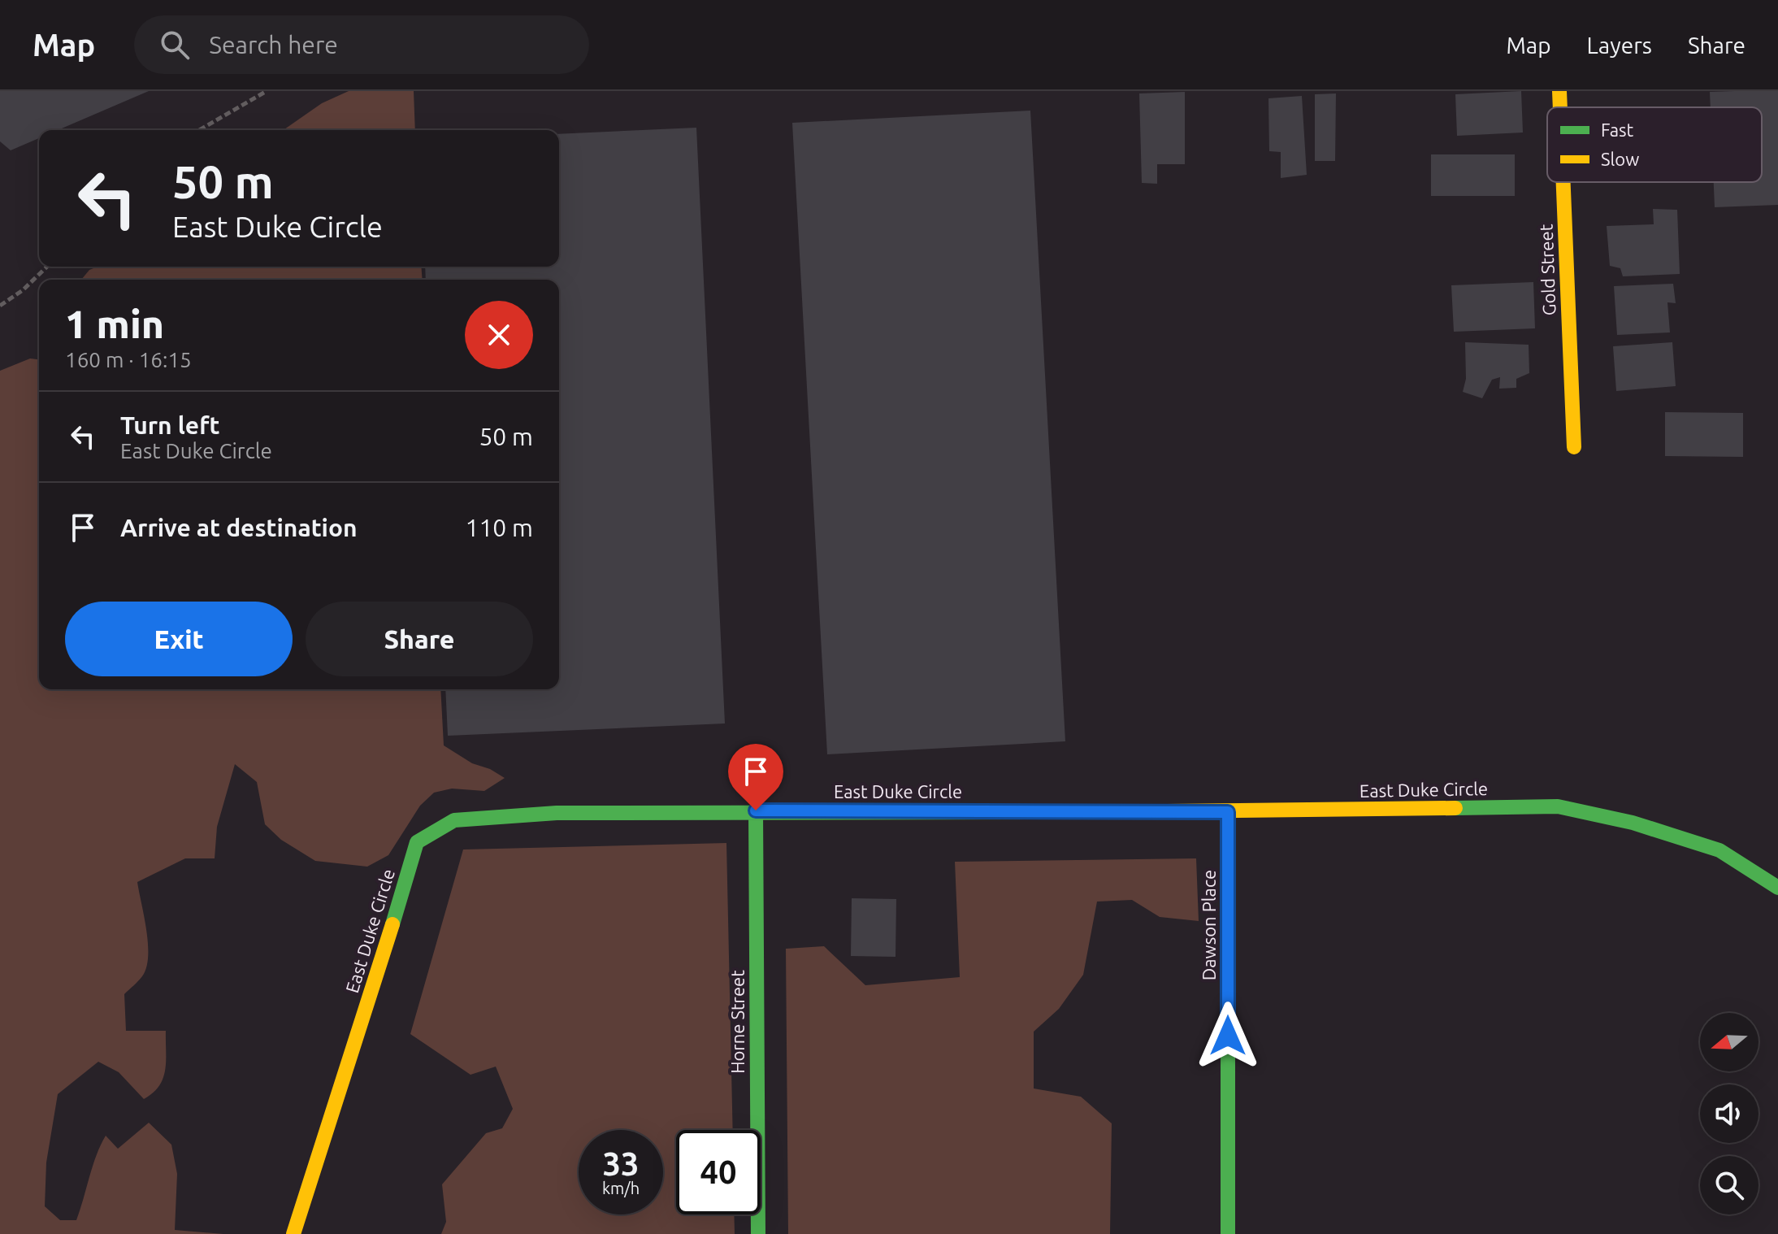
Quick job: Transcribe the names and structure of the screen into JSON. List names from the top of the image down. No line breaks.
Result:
{"streets":{"street":["Gold Street","East Duke Circle","Dawson Place","Horne Street"]},"crossings":[["East Duke Circle","Dawson Place"],["East Duke Circle","Horne Street"]],"legend":["Fast","Slow"],"north":"left","page":{"header":"Map","search":"Search here","nav":["Map","Layers","Share"],"turn":["50 m","East Duke Circle"],"heading":["1 min","160 m · 16:15"],"list":[{"name":"Turn left","note":"East Duke Circle","value":"50 m"},{"name":"Arrive at destination","value":"110 m"}],"buttons":["Exit","Share"],"speed":"33 km/h","limit":"40"}}
